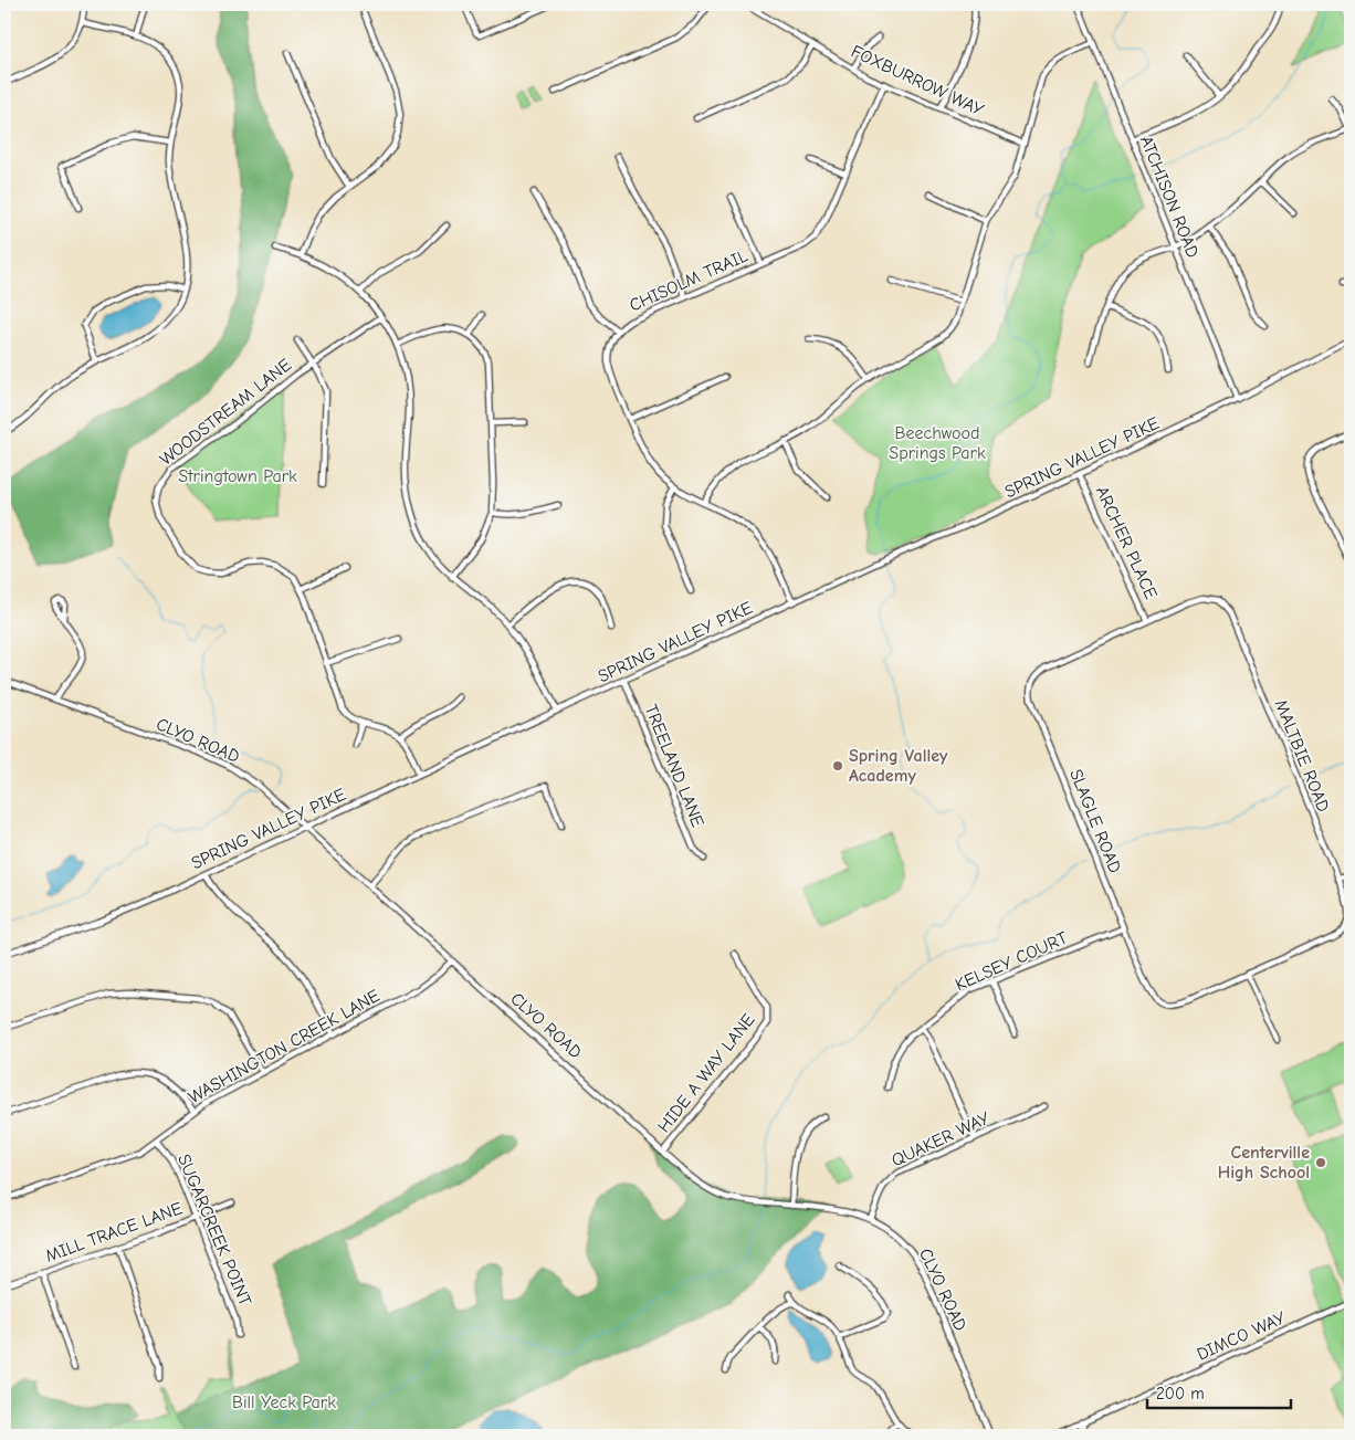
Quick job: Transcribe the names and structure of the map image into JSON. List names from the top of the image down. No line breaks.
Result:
{"streets":{"street":["FOXBURROW WAY","ATCHISON ROAD","CHISOLM TRAIL","WOODSTREAM LANE","SPRING VALLEY PIKE","ARCHER PLACE","CLYO ROAD","MALTBIE ROAD","TREELAND LANE","SLAGLE ROAD","KELSEY COURT","WASHINGTON CREEK LANE","HIDE A WAY LANE","QUAKER WAY","SUGARCREEK POINT","MILL TRACE LANE","DIMCO WAY"]},"crossings":[["FOXBURROW WAY","CHISOLM TRAIL"],["ATCHISON ROAD","SPRING VALLEY PIKE"],["CHISOLM TRAIL","SPRING VALLEY PIKE"],["SPRING VALLEY PIKE","ARCHER PLACE"],["SPRING VALLEY PIKE","CLYO ROAD"],["SPRING VALLEY PIKE","TREELAND LANE"],["ARCHER PLACE","MALTBIE ROAD"],["ARCHER PLACE","SLAGLE ROAD"],["CLYO ROAD","WASHINGTON CREEK LANE"],["CLYO ROAD","HIDE A WAY LANE"],["CLYO ROAD","QUAKER WAY"],["MALTBIE ROAD","SLAGLE ROAD"],["SLAGLE ROAD","KELSEY COURT"],["WASHINGTON CREEK LANE","SUGARCREEK POINT"],["SUGARCREEK POINT","MILL TRACE LANE"]],"parks":["Beechwood Springs Park","Stringtown Park","Bill Yeck Park"],"places":["Spring Valley Academy","Centerville High School"],"scale_bar":"200 m"}
